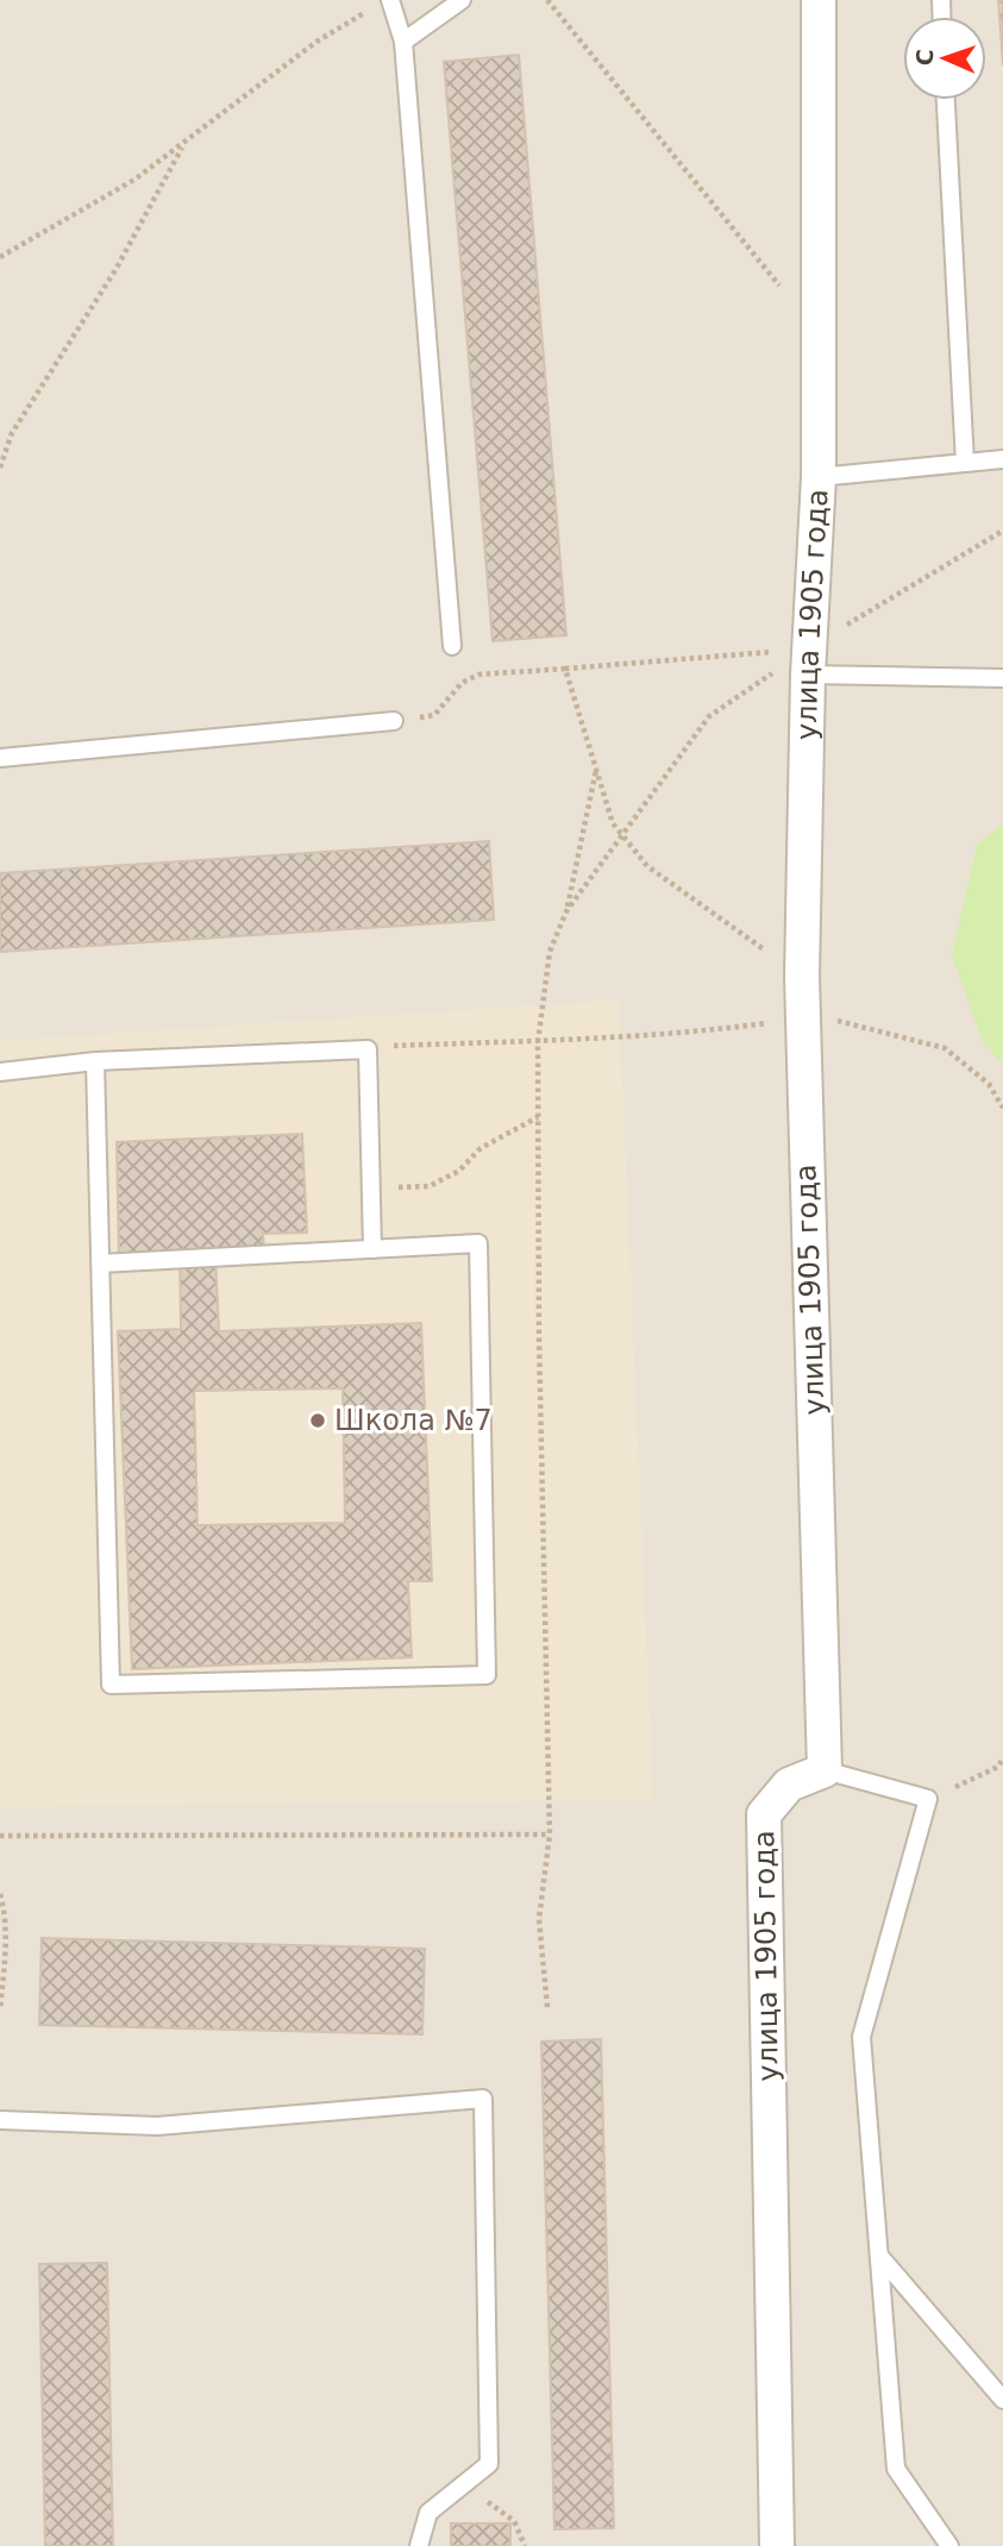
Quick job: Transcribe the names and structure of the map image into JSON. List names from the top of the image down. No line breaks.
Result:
{"streets":{"street":["улица 1905 года"]},"places":["Школа №7"],"north":"left"}
